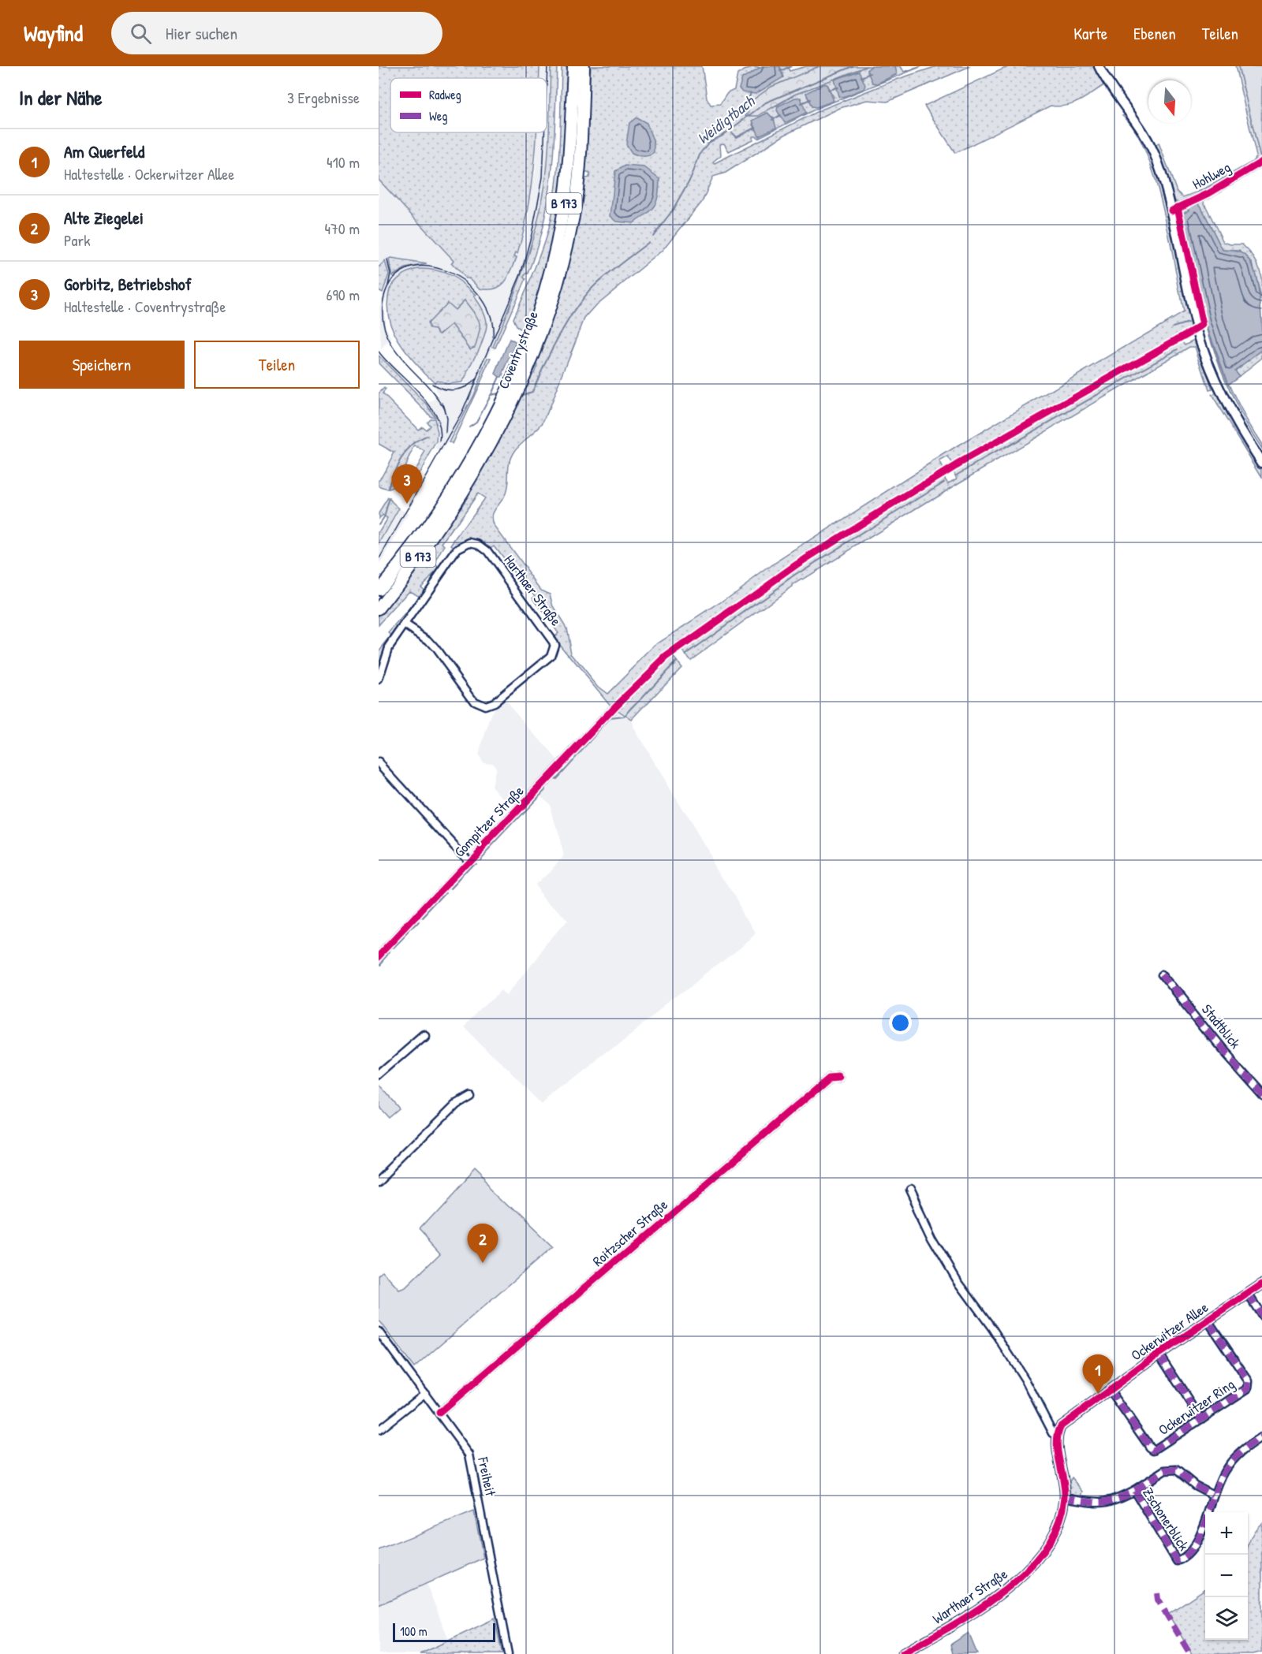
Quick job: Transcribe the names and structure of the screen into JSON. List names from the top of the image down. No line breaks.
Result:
{"streets":{"highway":["B 173","Coventrystraße"],"street":["Hohlweg","Harthaer Straße","Gompitzer Straße","Stadtblick","Roitzscher Straße","Ockerwitzer Allee","Ockerwitzer Ring","Freiheit","Zschonerblick","Warthaer Straße"]},"crossings":[["Roitzscher Straße","Freiheit"],["Ockerwitzer Allee","Ockerwitzer Ring"],["Zschonerblick","Warthaer Straße"]],"water":["Weidigtbach"],"legend":["Radweg","Weg"],"scale_bar":"100 m","north":"bottom","page":{"header":"Wayfind","search":"Hier suchen","nav":["Karte","Ebenen","Teilen"],"heading":["In der Nähe","3 Ergebnisse"],"list":[{"mark":"1","name":"Am Querfeld","note":"Haltestelle · Ockerwitzer Allee","value":"410 m"},{"mark":"2","name":"Alte Ziegelei","note":"Park","value":"470 m"},{"mark":"3","name":"Gorbitz, Betriebshof","note":"Haltestelle · Coventrystraße","value":"690 m"}],"buttons":["Speichern","Teilen"],"pins":["3","2","1"],"map_buttons":["+","−"],"scale":"100 m"}}
